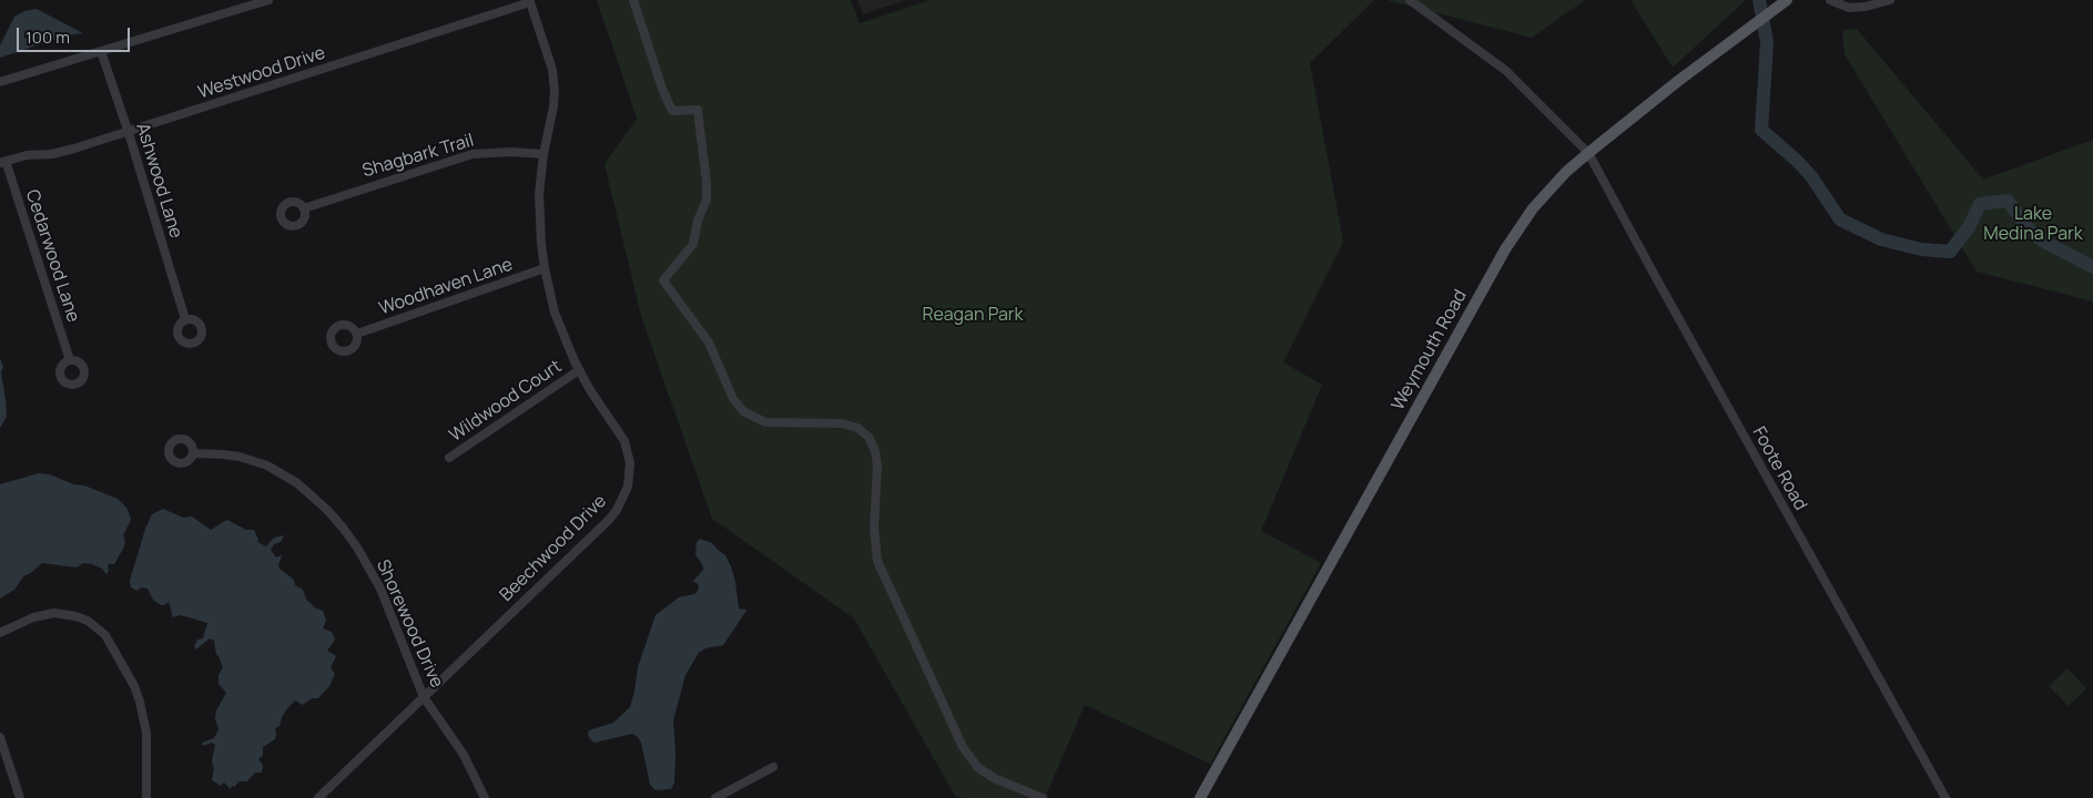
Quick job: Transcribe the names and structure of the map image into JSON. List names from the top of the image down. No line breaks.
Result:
{"streets":{"main road":["Weymouth Road"],"street":["Westwood Drive","Shagbark Trail","Ashwood Lane","Cedarwood Lane","Woodhaven Lane","Wildwood Court","Foote Road","Beechwood Drive","Shorewood Drive"]},"crossings":[["Westwood Drive","Ashwood Lane"],["Westwood Drive","Cedarwood Lane"],["Westwood Drive","Beechwood Drive"],["Shagbark Trail","Beechwood Drive"],["Woodhaven Lane","Beechwood Drive"],["Weymouth Road","Foote Road"],["Wildwood Court","Beechwood Drive"],["Beechwood Drive","Shorewood Drive"]],"parks":["Lake Medina Park","Reagan Park"],"scale_bar":"100 m"}
